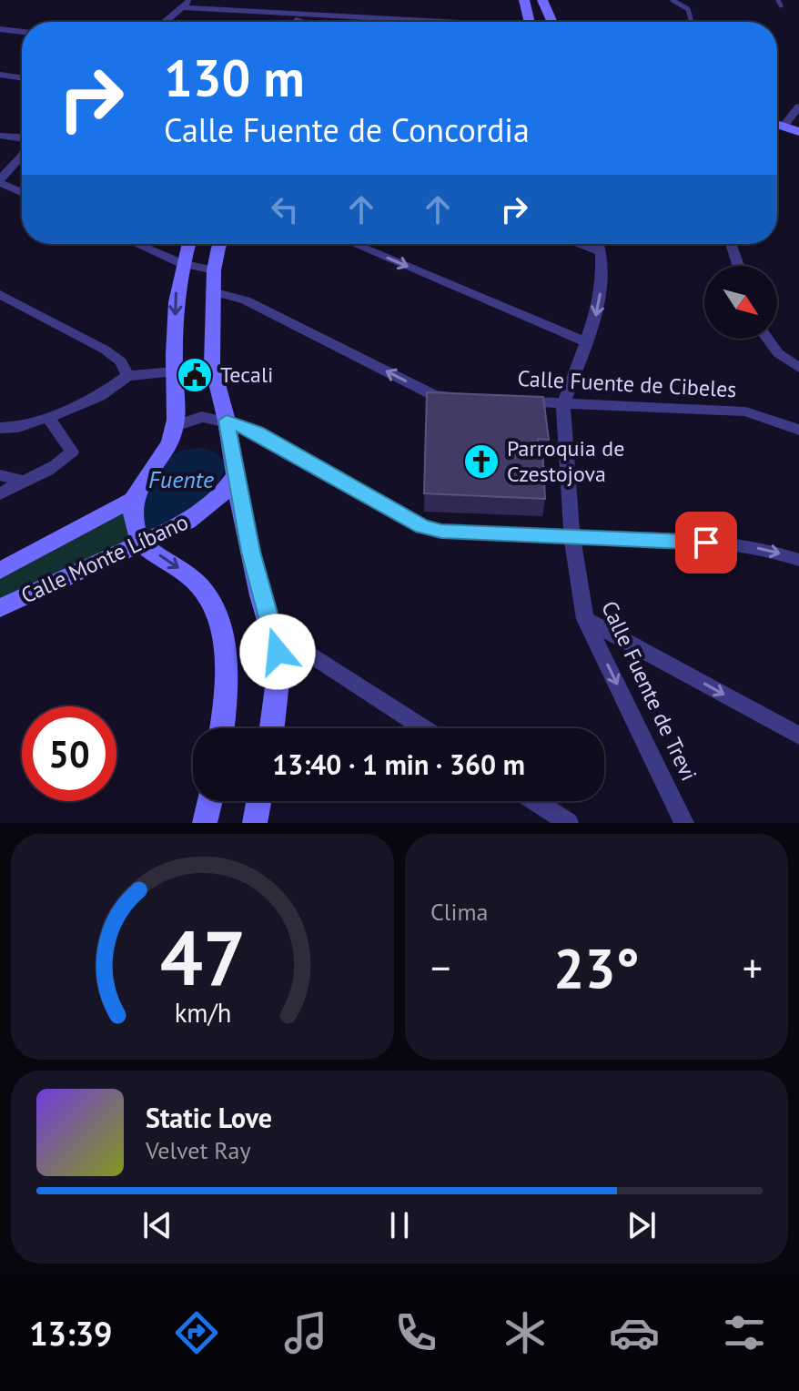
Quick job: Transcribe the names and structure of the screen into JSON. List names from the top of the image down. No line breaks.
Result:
{"streets":{"main road":["Calle Monte Líbano"],"street":["Calle Fuente de Cibeles","Calle Fuente de Trevi"]},"crossings":[["Calle Fuente de Cibeles","Calle Fuente de Trevi"]],"one_way":["Calle Fuente de Trevi"],"water":["Fuente"],"places":{"public building":["Tecali"],"church":["Parroquia de Czestojova"]},"north":"bottom right","page":{"turn":["130 m","Calle Fuente de Concordia"],"limit":"50","trip":"13:40 · 1 min · 360 m","tile":"Clima","heat":["−","23°","+"],"song":["Static Love","Velvet Ray"],"tabs":"13:39","gauge":["47","km/h"]}}
